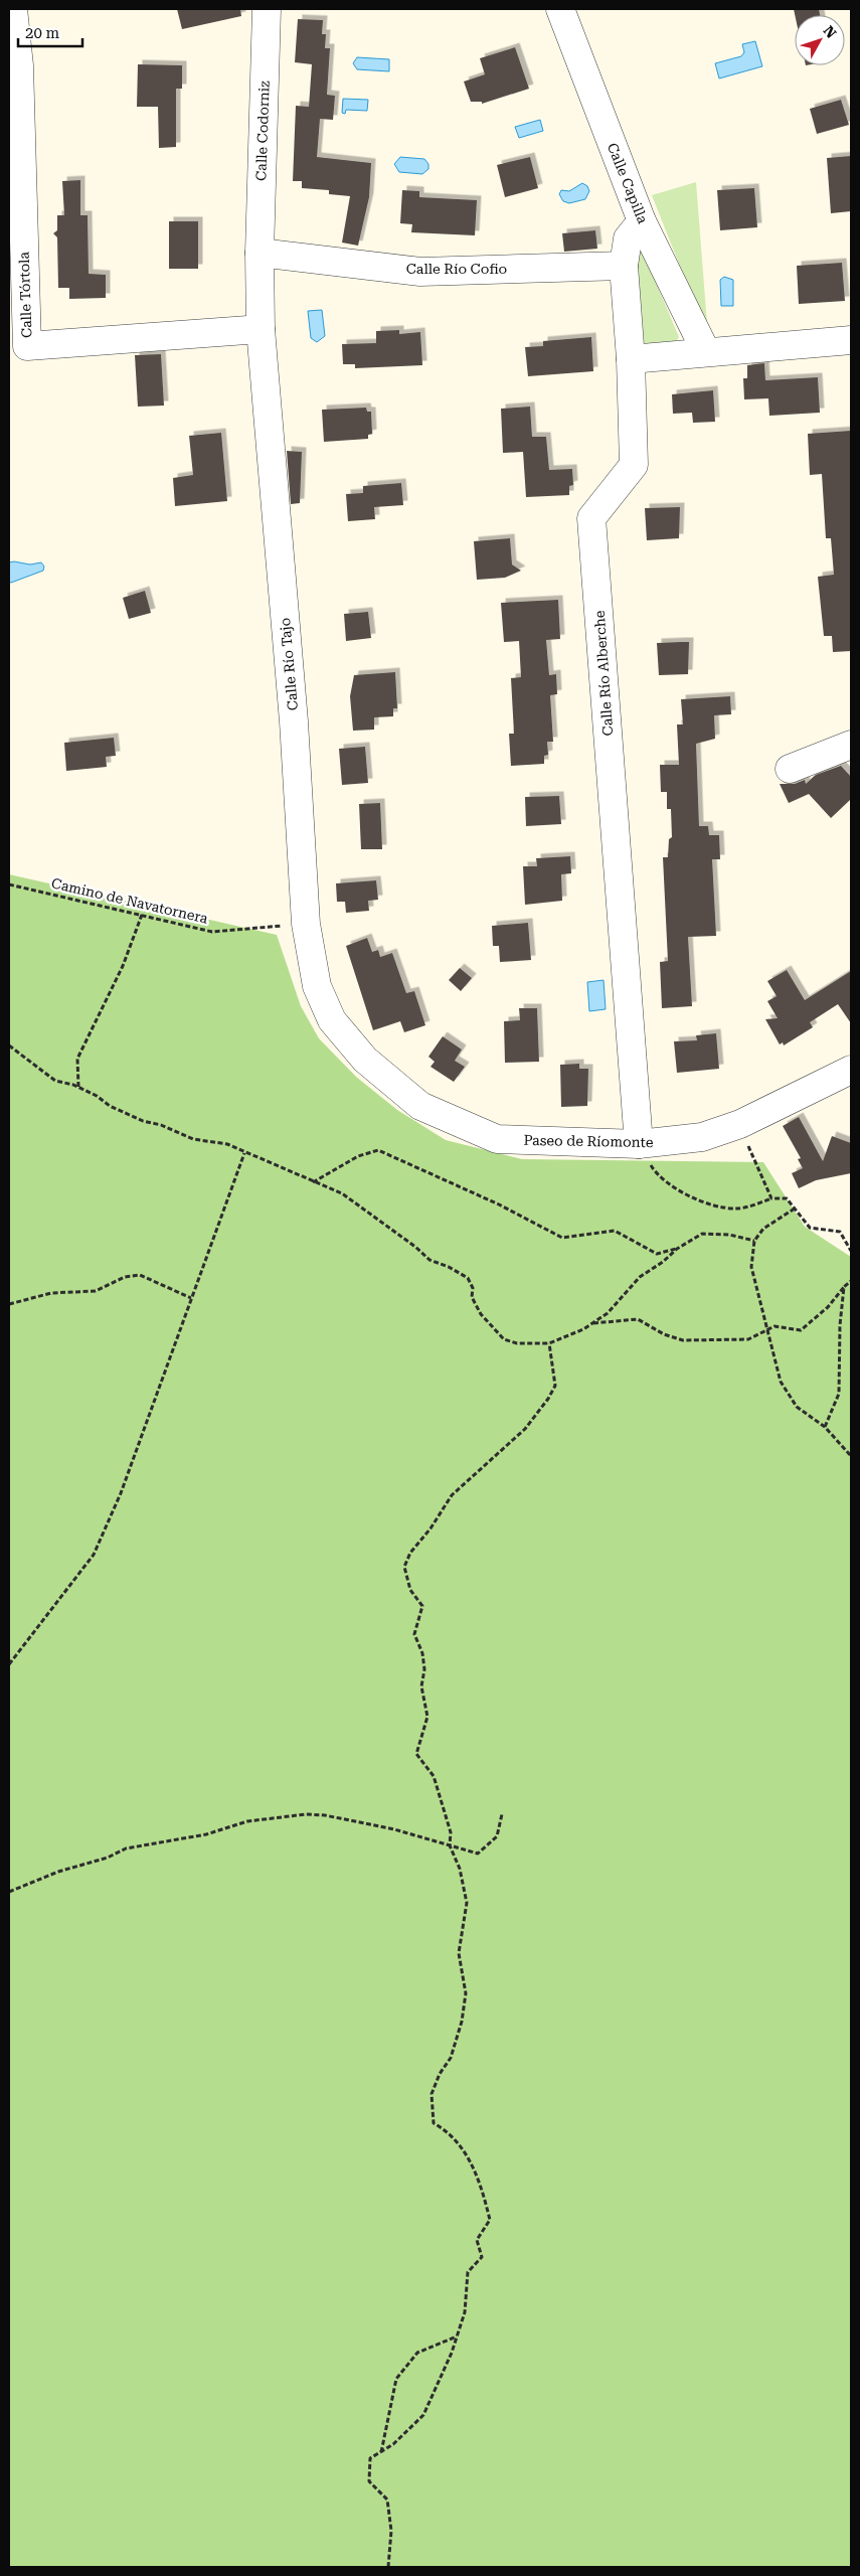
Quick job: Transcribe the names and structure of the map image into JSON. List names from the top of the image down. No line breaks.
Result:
{"streets":{"street":["Calle Codorniz","Calle Capilla","Calle Río Cofio","Calle Tórtola","Calle Río Tajo","Calle Río Alberche","Paseo de Ríomonte"],"path":["Camino de Navatornera"]},"crossings":[["Calle Codorniz","Calle Río Cofio"],["Calle Codorniz","Calle Río Tajo"],["Calle Capilla","Calle Río Alberche"],["Calle Río Cofio","Calle Río Tajo"],["Calle Río Cofio","Calle Río Alberche"],["Calle Tórtola","Calle Río Tajo"],["Calle Río Tajo","Camino de Navatornera"],["Calle Río Tajo","Paseo de Ríomonte"],["Calle Río Alberche","Paseo de Ríomonte"]],"scale_bar":"20 m","north":"top right"}
